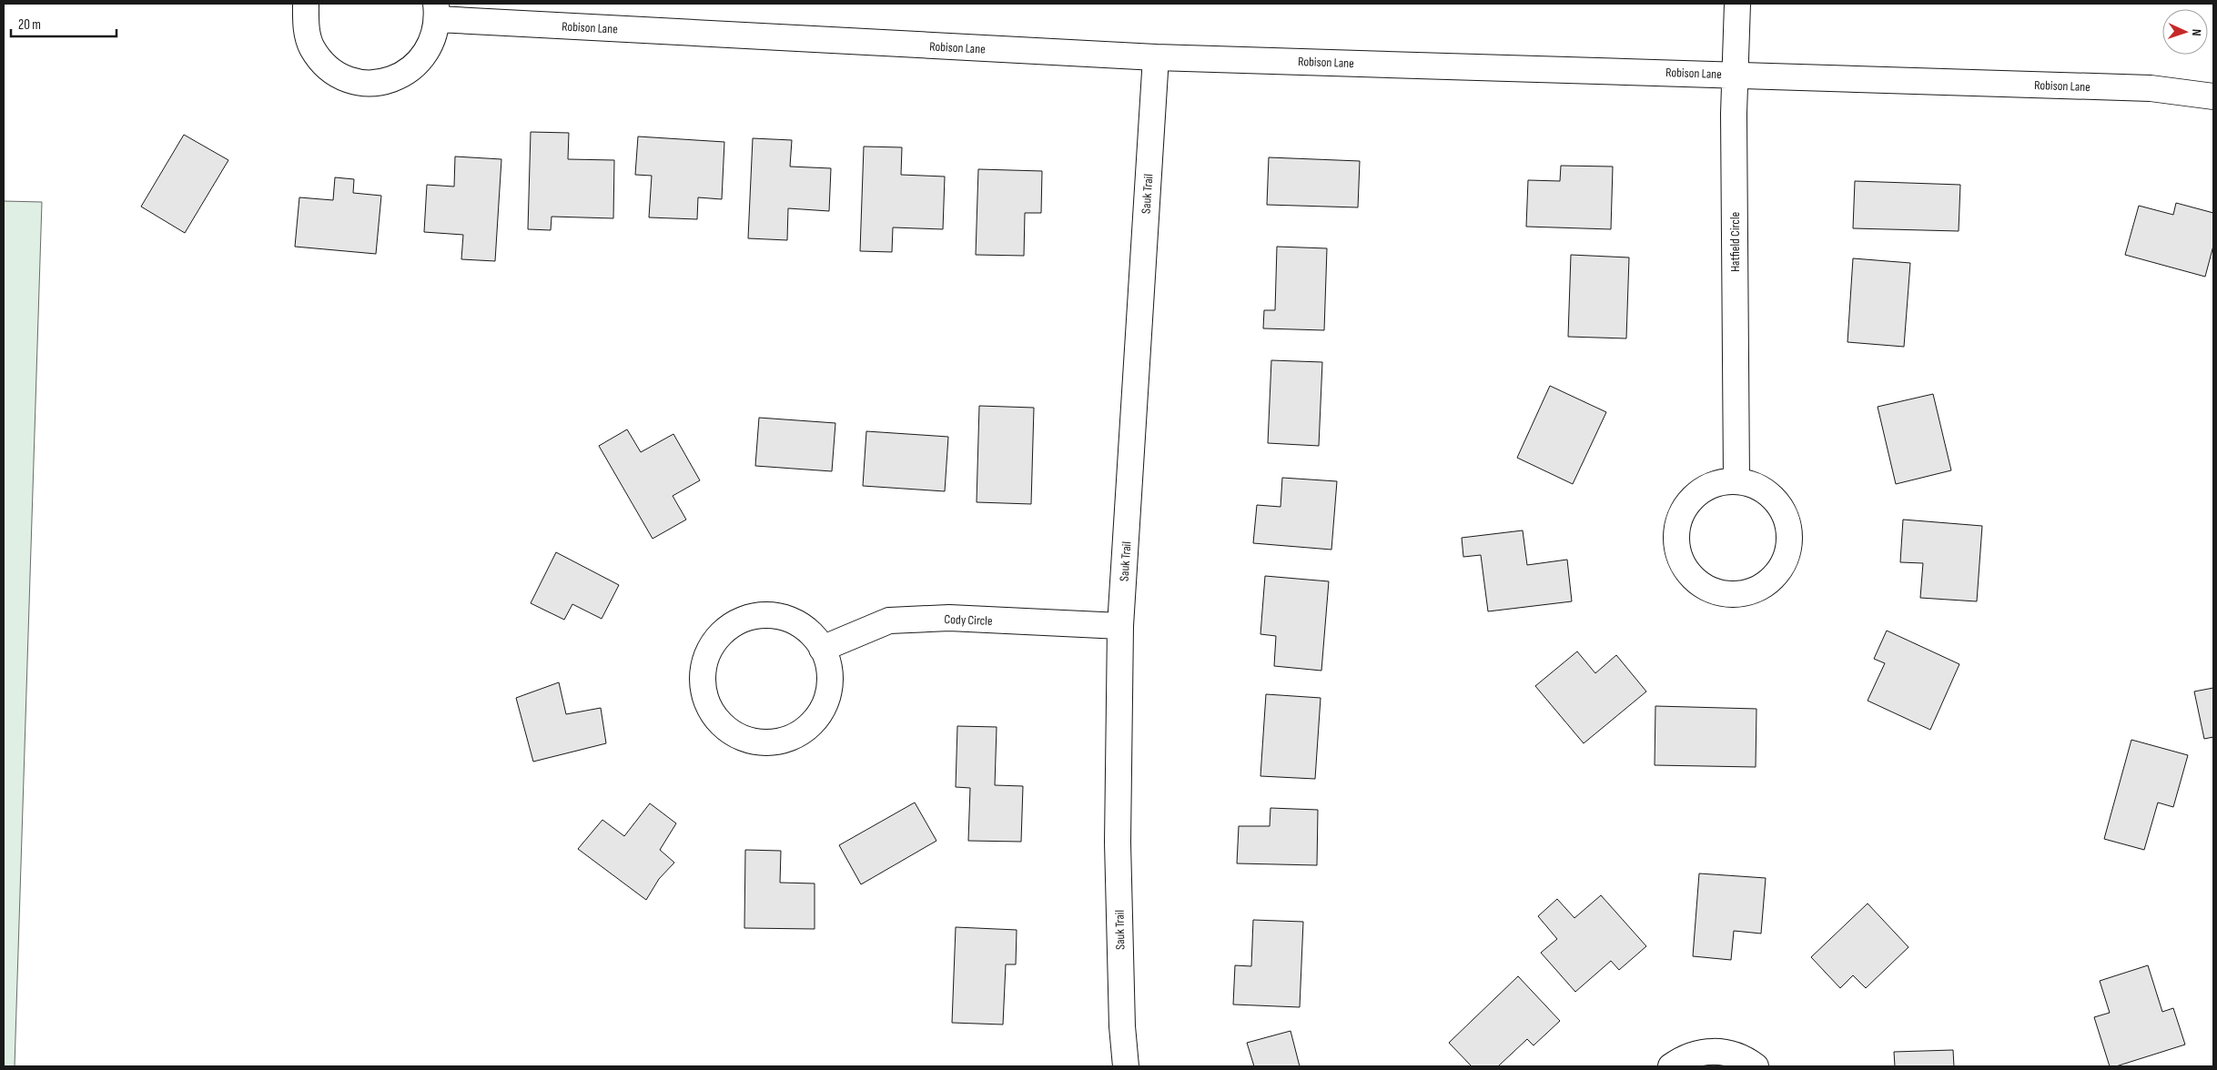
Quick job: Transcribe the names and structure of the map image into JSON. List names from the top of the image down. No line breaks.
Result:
{"streets":{"street":["Robison Lane","Sauk Trail","Hatfield Circle","Cody Circle"]},"crossings":[["Robison Lane","Sauk Trail"],["Robison Lane","Hatfield Circle"],["Sauk Trail","Cody Circle"]],"scale_bar":"20 m","north":"right"}
